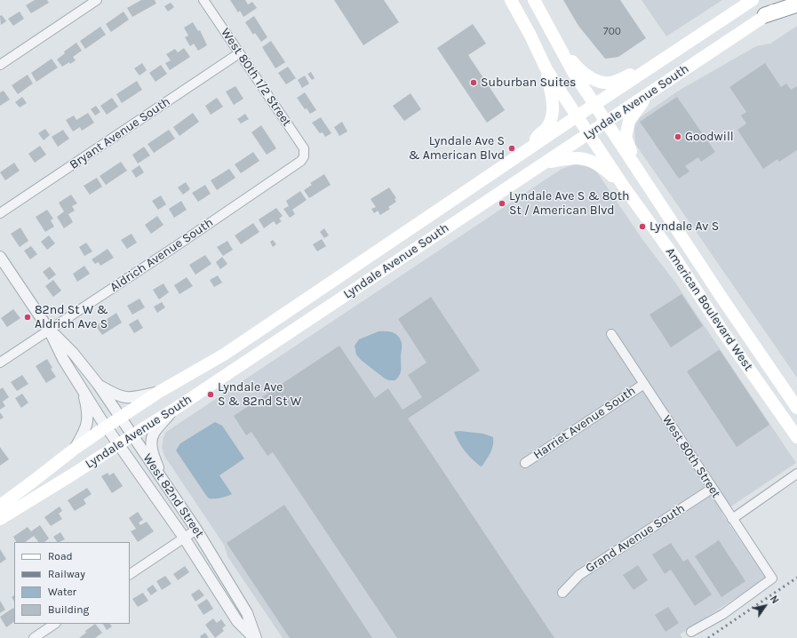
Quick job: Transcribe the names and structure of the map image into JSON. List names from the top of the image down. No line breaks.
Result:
{"streets":{"main road":["Lyndale Avenue South","American Boulevard West"],"street":["West 80th 1/2 Street","Bryant Avenue South","Aldrich Avenue South","Harriet Avenue South","West 80th Street","West 82nd Street","Grand Avenue South"]},"crossings":[["West 80th 1/2 Street","Bryant Avenue South"],["West 80th 1/2 Street","Aldrich Avenue South"],["Lyndale Avenue South","American Boulevard West"],["Lyndale Avenue South","West 82nd Street"],["Aldrich Avenue South","West 82nd Street"],["Harriet Avenue South","West 80th Street"],["West 80th Street","Grand Avenue South"]],"places":["Suburban Suites","Goodwill","Lyndale Ave S & American Blvd","Lyndale Ave S & 80th St / American Blvd","Lyndale Av S","82nd St W & Aldrich Ave S","Lyndale Ave S & 82nd St W"],"house_numbers":["700"],"legend":["Road","Railway","Water","Building"],"north":"top right"}
